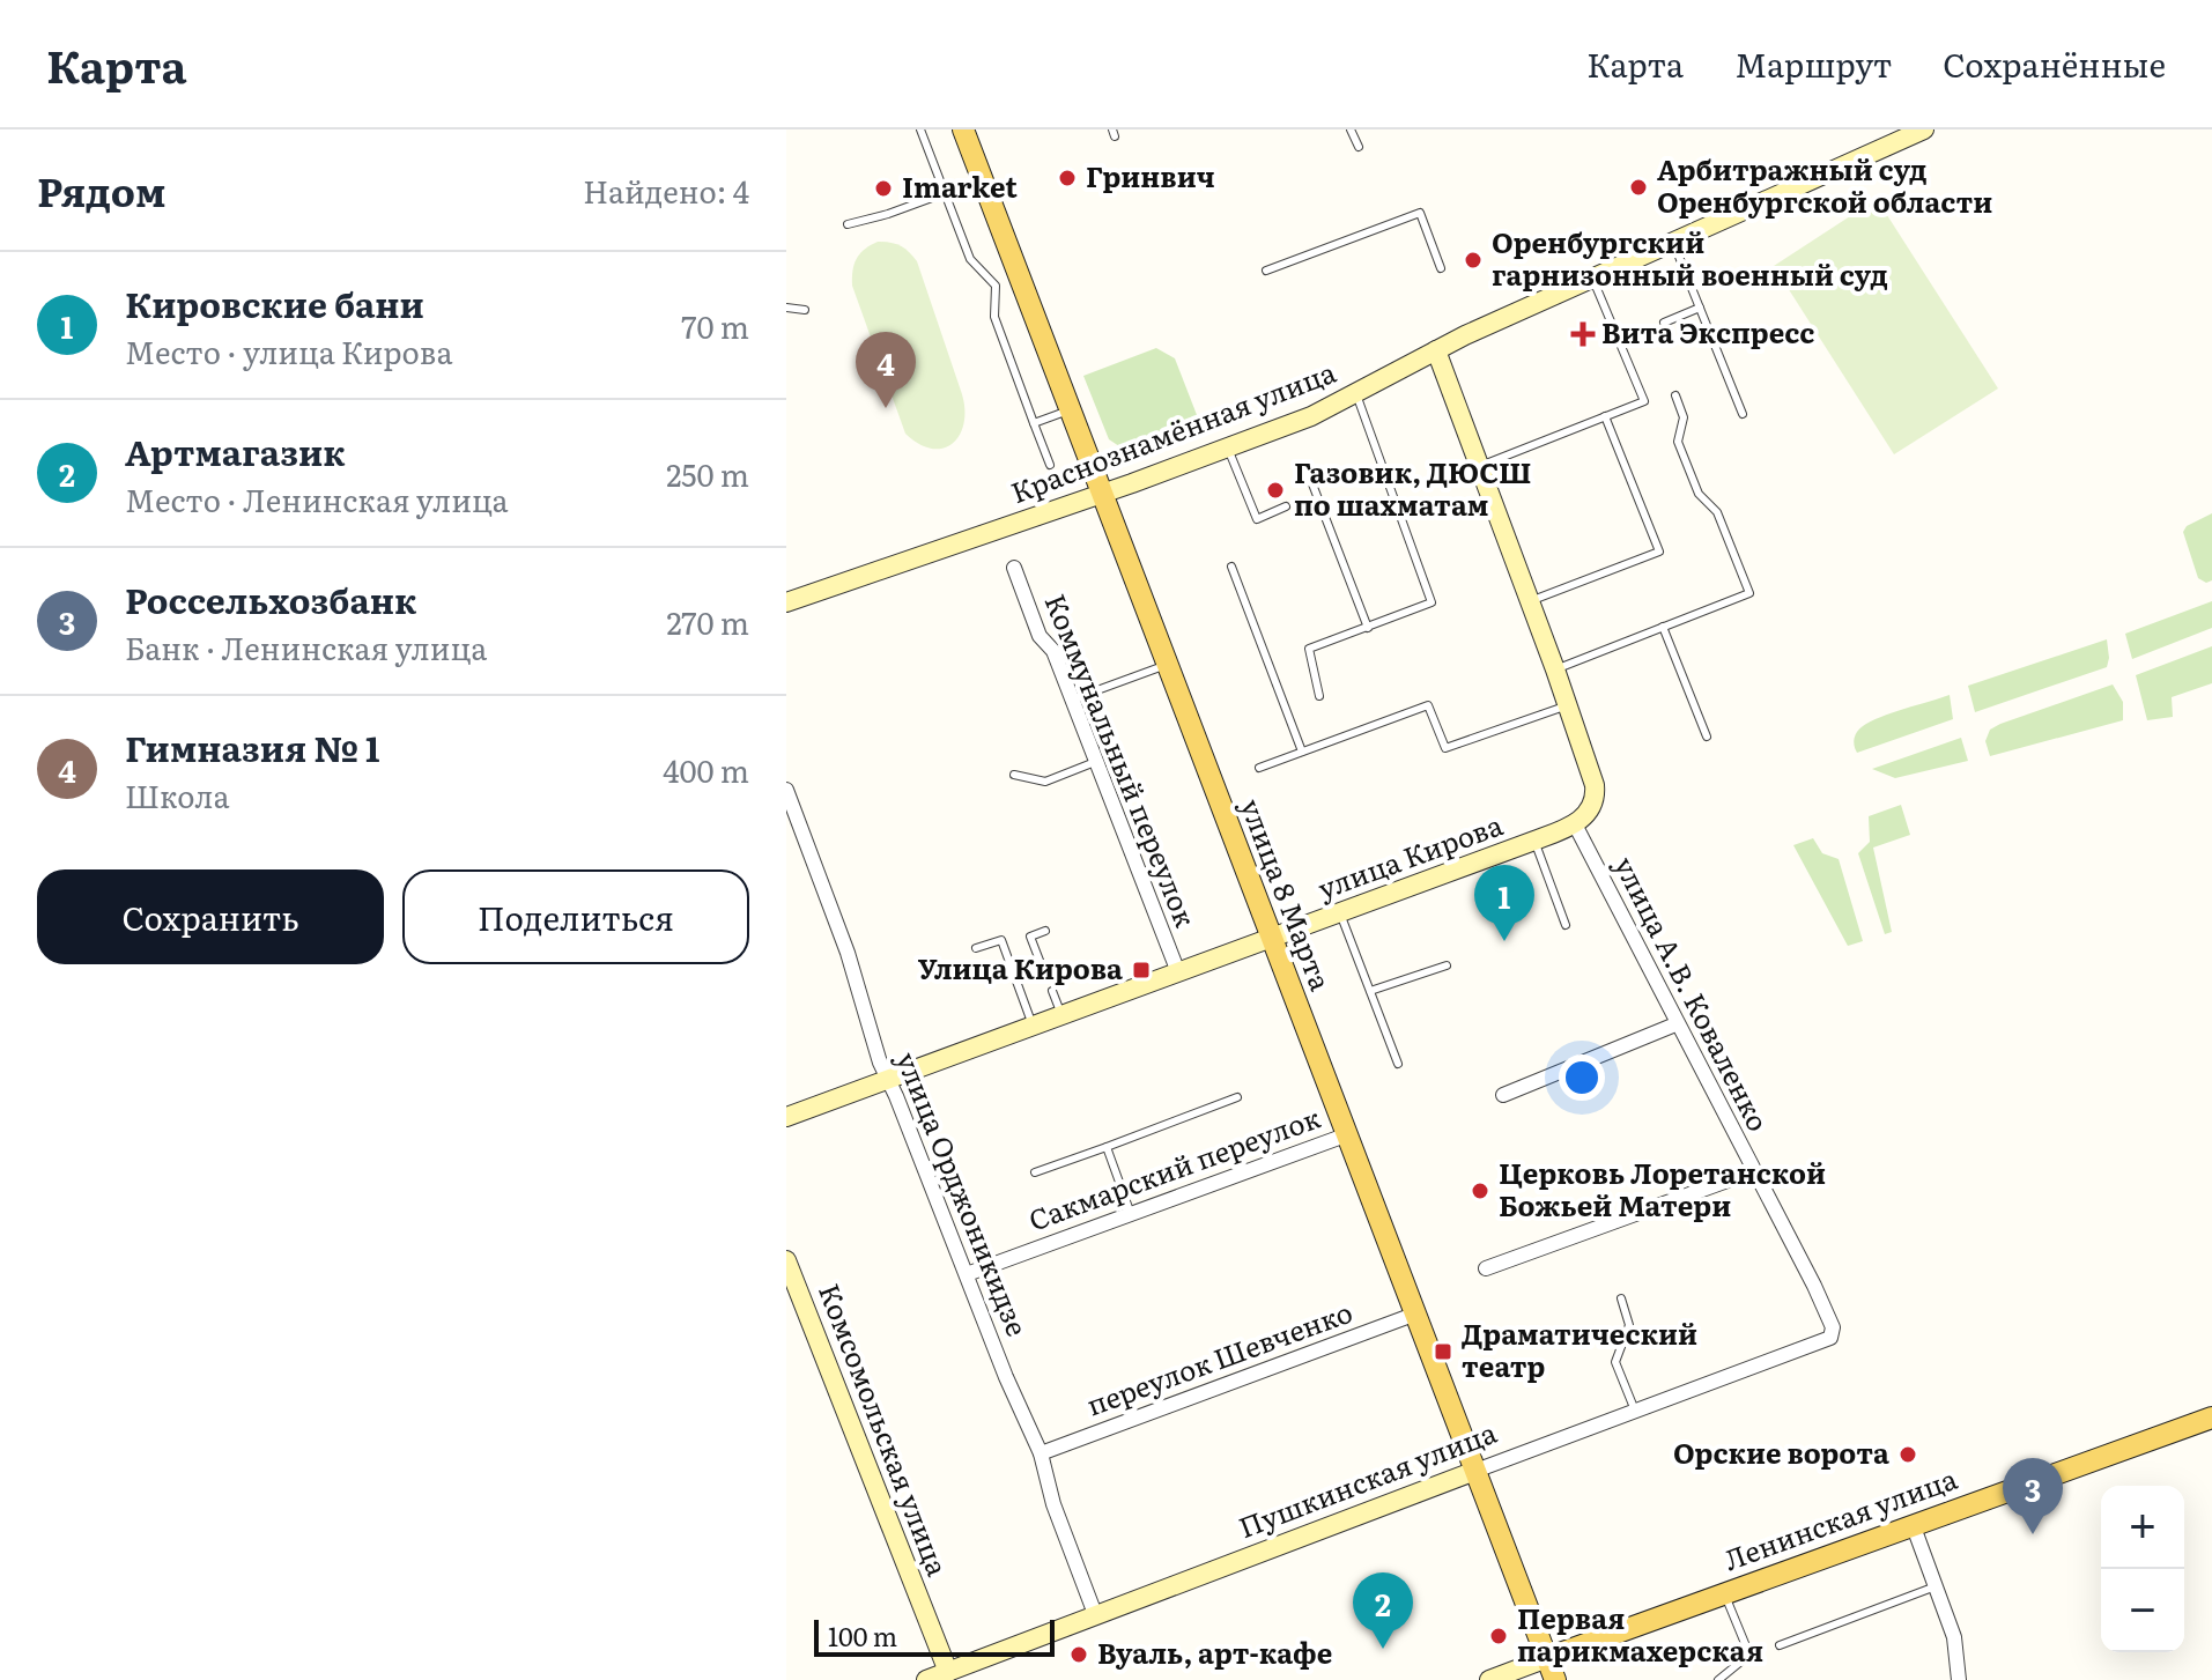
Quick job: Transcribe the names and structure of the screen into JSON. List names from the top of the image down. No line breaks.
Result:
{"streets":{"main road":["Краснознамённая улица","улица Кирова","улица 8 Марта","Комсомольская улица","Пушкинская улица","Ленинская улица"],"street":["Коммунальный переулок","улица А.В. Коваленко","Сакмарский переулок","улица Орджоникидзе","переулок Шевченко"]},"crossings":[["Краснознамённая улица","улица 8 Марта"],["Коммунальный переулок","улица Кирова"],["улица Кирова","улица 8 Марта"],["улица Кирова","улица А.В. Коваленко"],["улица Кирова","улица Орджоникидзе"],["улица 8 Марта","Сакмарский переулок"],["улица 8 Марта","переулок Шевченко"],["улица 8 Марта","Пушкинская улица"],["улица 8 Марта","Ленинская улица"],["улица А.В. Коваленко","Пушкинская улица"],["Сакмарский переулок","улица Орджоникидзе"],["улица Орджоникидзе","переулок Шевченко"],["улица Орджоникидзе","Пушкинская улица"],["Комсомольская улица","Пушкинская улица"]],"places":{"other":["Гринвич","Арбитражный суд Оренбургской области","Imarket","Оренбургский гарнизонный военный суд","Газовик, ДЮСШ по шахматам","Церковь Лоретанской Божьей Матери","Орские ворота","Первая парикмахерская","Вуаль, арт-кафе"],"health":["Вита Экспресс"],"transit":["Улица Кирова","Драматический театр"]},"scale_bar":"100 m","page":{"header":"Карта","nav":["Карта","Маршрут","Сохранённые"],"heading":["Рядом","Найдено: 4"],"list":[{"mark":"1","name":"Кировские бани","note":"Место · улица Кирова","value":"70 m"},{"mark":"2","name":"Артмагазик","note":"Место · Ленинская улица","value":"250 m"},{"mark":"3","name":"Россельхозбанк","note":"Банк · Ленинская улица","value":"270 m"},{"mark":"4","name":"Гимназия № 1","note":"Школа","value":"400 m"}],"pins":["4","1","3","2"],"buttons":["Сохранить","Поделиться"],"map_buttons":["+","−"],"scale":"100 m"}}
